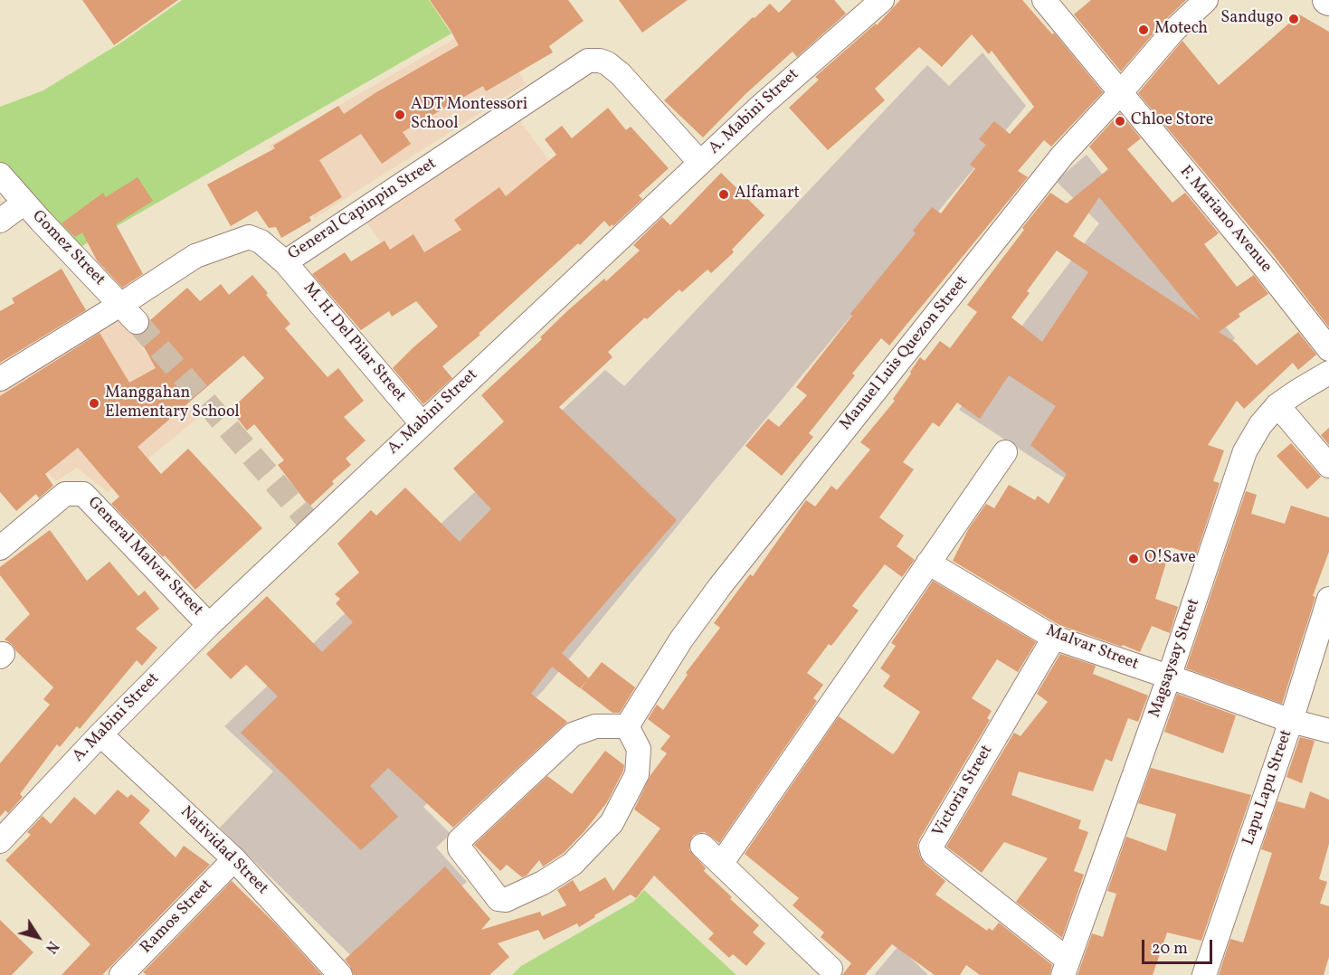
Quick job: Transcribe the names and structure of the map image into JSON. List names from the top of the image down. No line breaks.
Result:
{"streets":{"street":["A. Mabini Street","General Capinpin Street","F. Mariano Avenue","Gomez Street","M. H. Del Pilar Street","Manuel Luis Quezon Street","General Malvar Street","Malvar Street","Magsaysay Street","Lapu Lapu Street","Victoria Street","Natividad Street","Ramos Street"]},"crossings":[["A. Mabini Street","General Capinpin Street"],["A. Mabini Street","M. H. Del Pilar Street"],["A. Mabini Street","General Malvar Street"],["A. Mabini Street","Natividad Street"],["General Capinpin Street","Gomez Street"],["General Capinpin Street","M. H. Del Pilar Street"],["F. Mariano Avenue","Manuel Luis Quezon Street"],["Malvar Street","Magsaysay Street"],["Malvar Street","Lapu Lapu Street"],["Malvar Street","Victoria Street"],["Magsaysay Street","Victoria Street"],["Natividad Street","Ramos Street"]],"places":["Sandugo","Motech","ADT Montessori School","Chloe Store","Alfamart","Manggahan Elementary School","O!Save"],"scale_bar":"20 m","north":"bottom right"}
